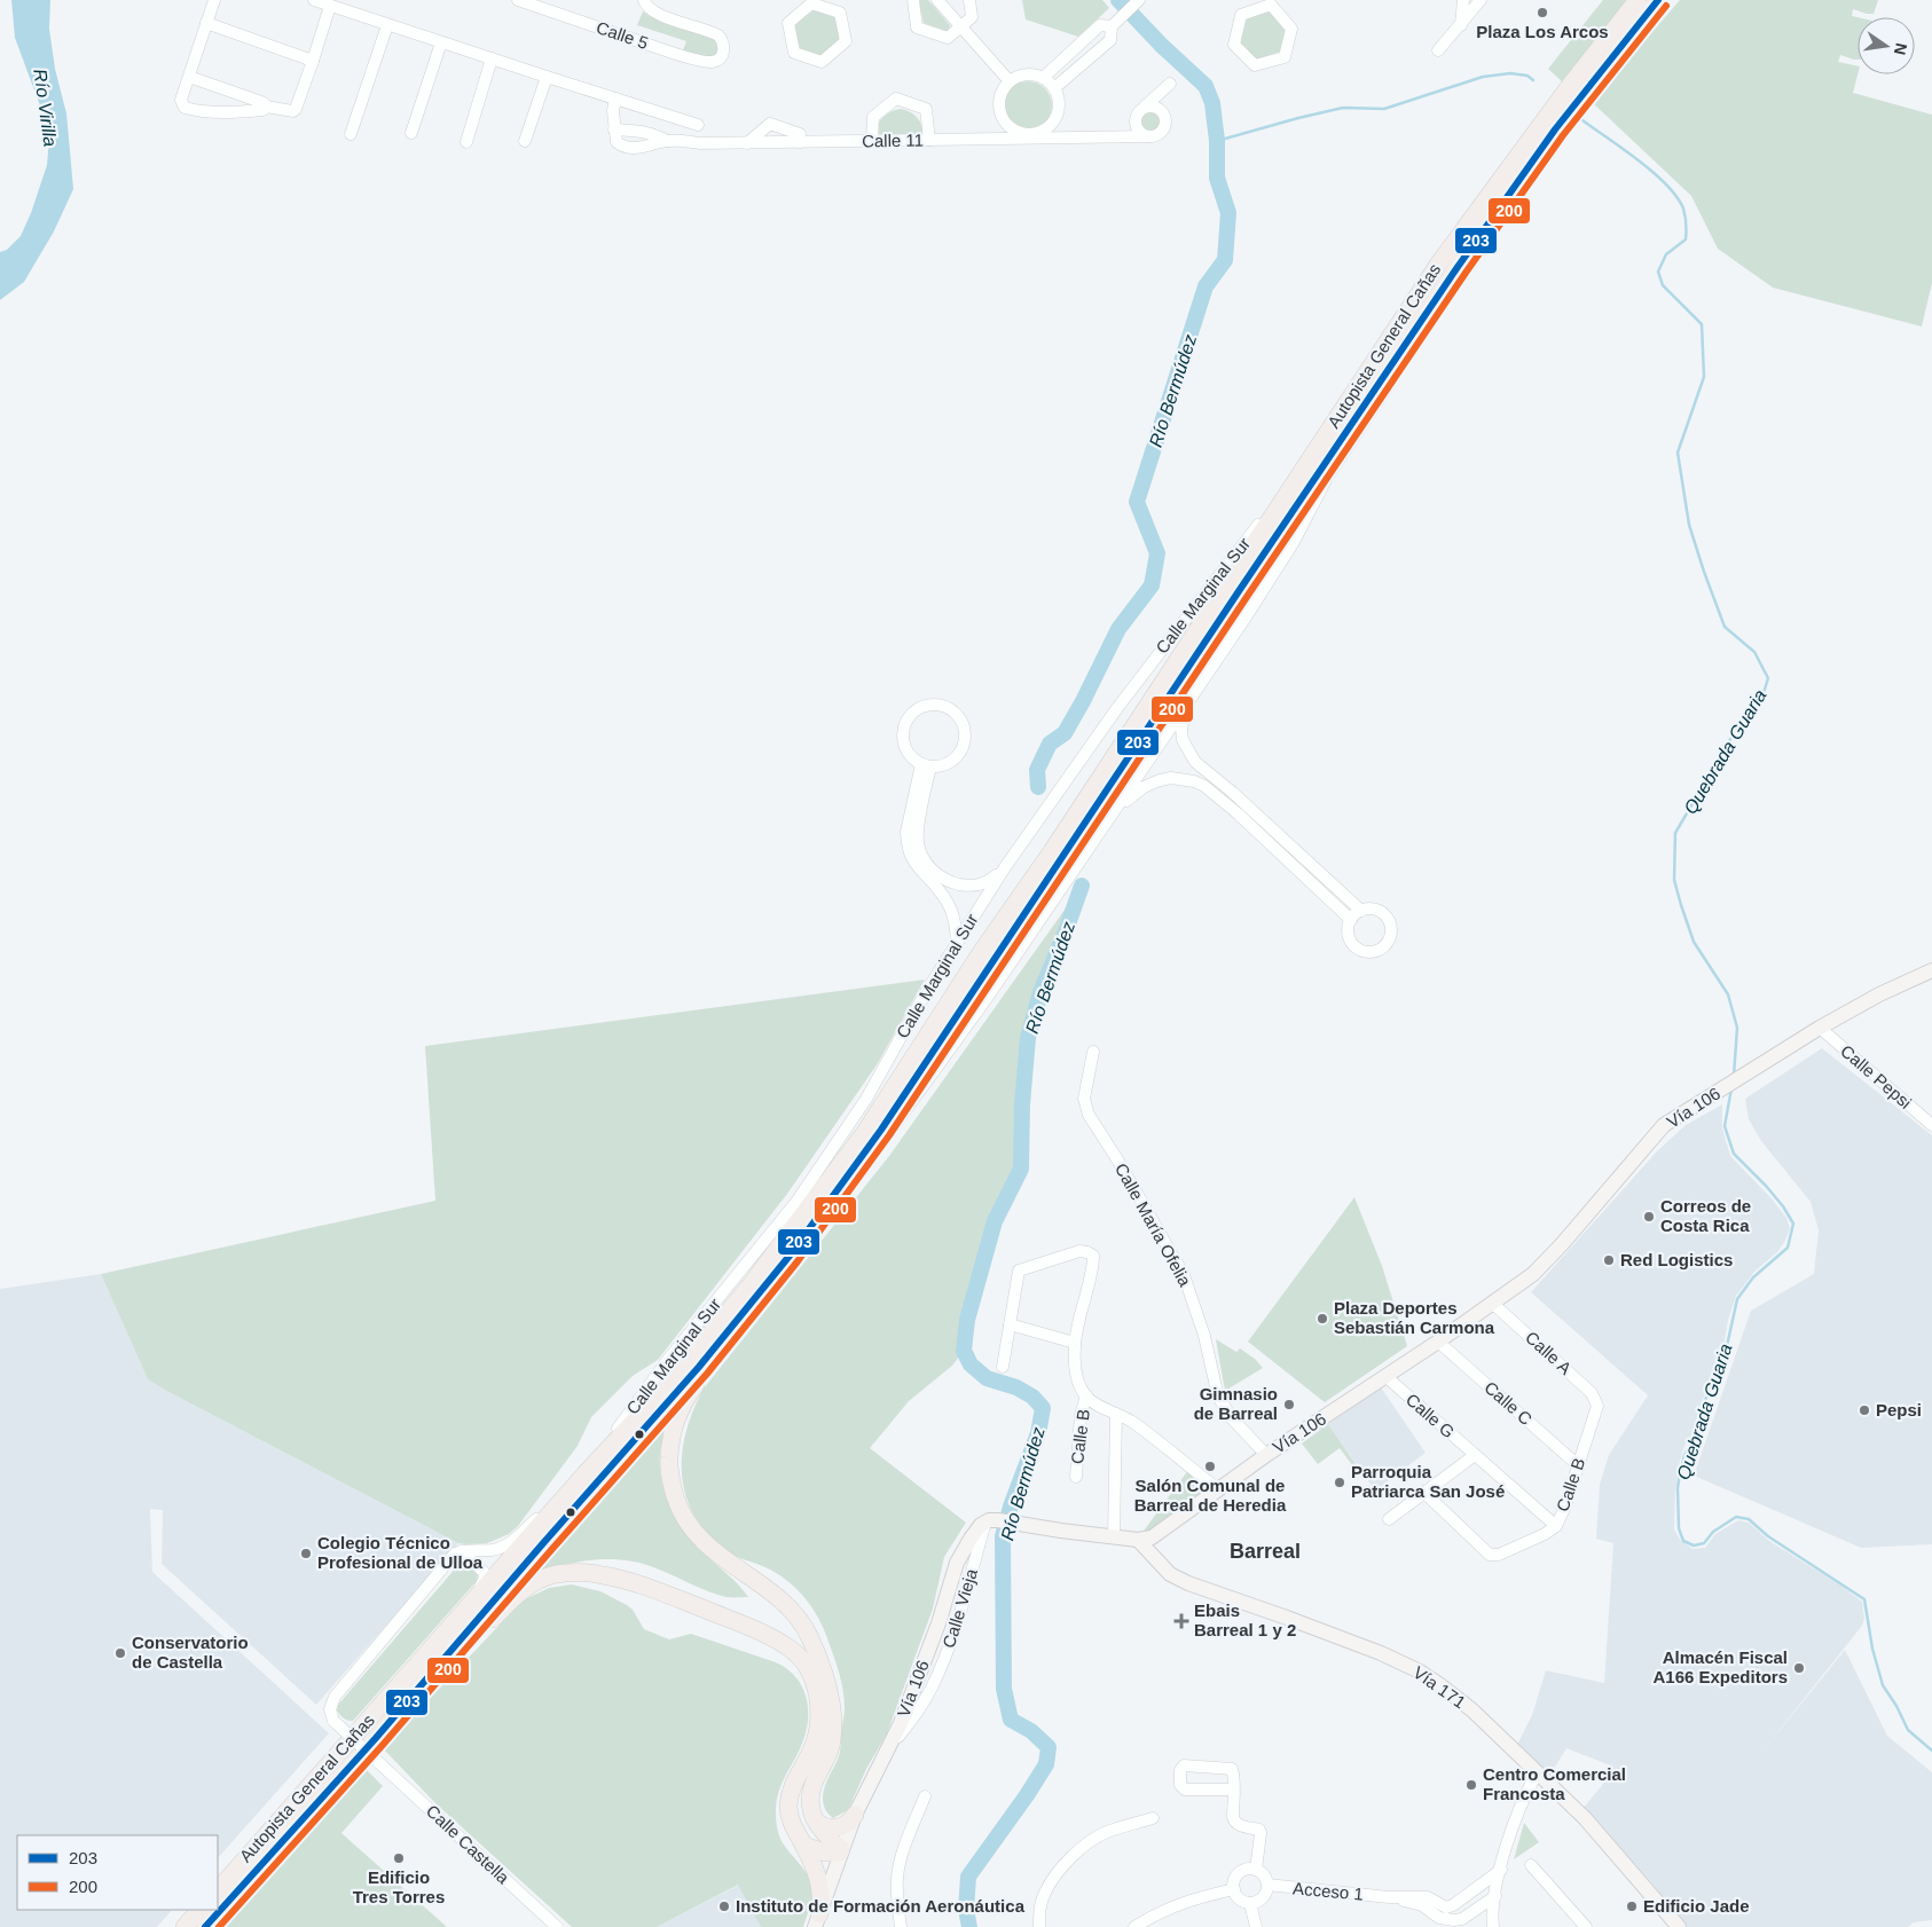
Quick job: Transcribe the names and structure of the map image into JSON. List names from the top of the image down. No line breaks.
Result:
{"streets":{"highway":["Autopista General Cañas"],"main road":["Vía 106","Vía 171"],"street":["Calle 5","Calle 11","Calle Marginal Sur","Calle Pepsi","Calle María Ofelia","Calle A","Calle C","Calle G","Calle B","Calle Castella","Acceso 1"]},"crossings":[["Autopista General Cañas","Calle Marginal Sur"],["Calle Pepsi","Vía 106"],["Vía 106","Calle María Ofelia"],["Vía 106","Calle A"],["Vía 106","Calle C"],["Vía 106","Calle G"],["Vía 106","Vía 171"],["Calle A","Calle B"],["Calle C","Calle B"],["Calle G","Calle B"]],"districts":["Barreal"],"water":["Río Virilla","Río Bermúdez","Quebrada Guaria"],"places":{"other":["Plaza Los Arcos","Correos de Costa Rica","Red Logistics","Plaza Deportes Sebastián Carmona","Gimnasio de Barreal","Pepsi","Salón Comunal de Barreal de Heredia","Parroquia Patriarca San José","Colegio Técnico Profesional de Ulloa","Conservatorio de Castella","Almacén Fiscal A166 Expeditors","Centro Comercial Francosta","Edificio Tres Torres","Instituto de Formación Aeronáutica","Edificio Jade"],"health":["Ebais Barreal 1 y 2"]},"lines":["transit line 203","transit line 200"],"legend":["203","200"],"north":"right"}
